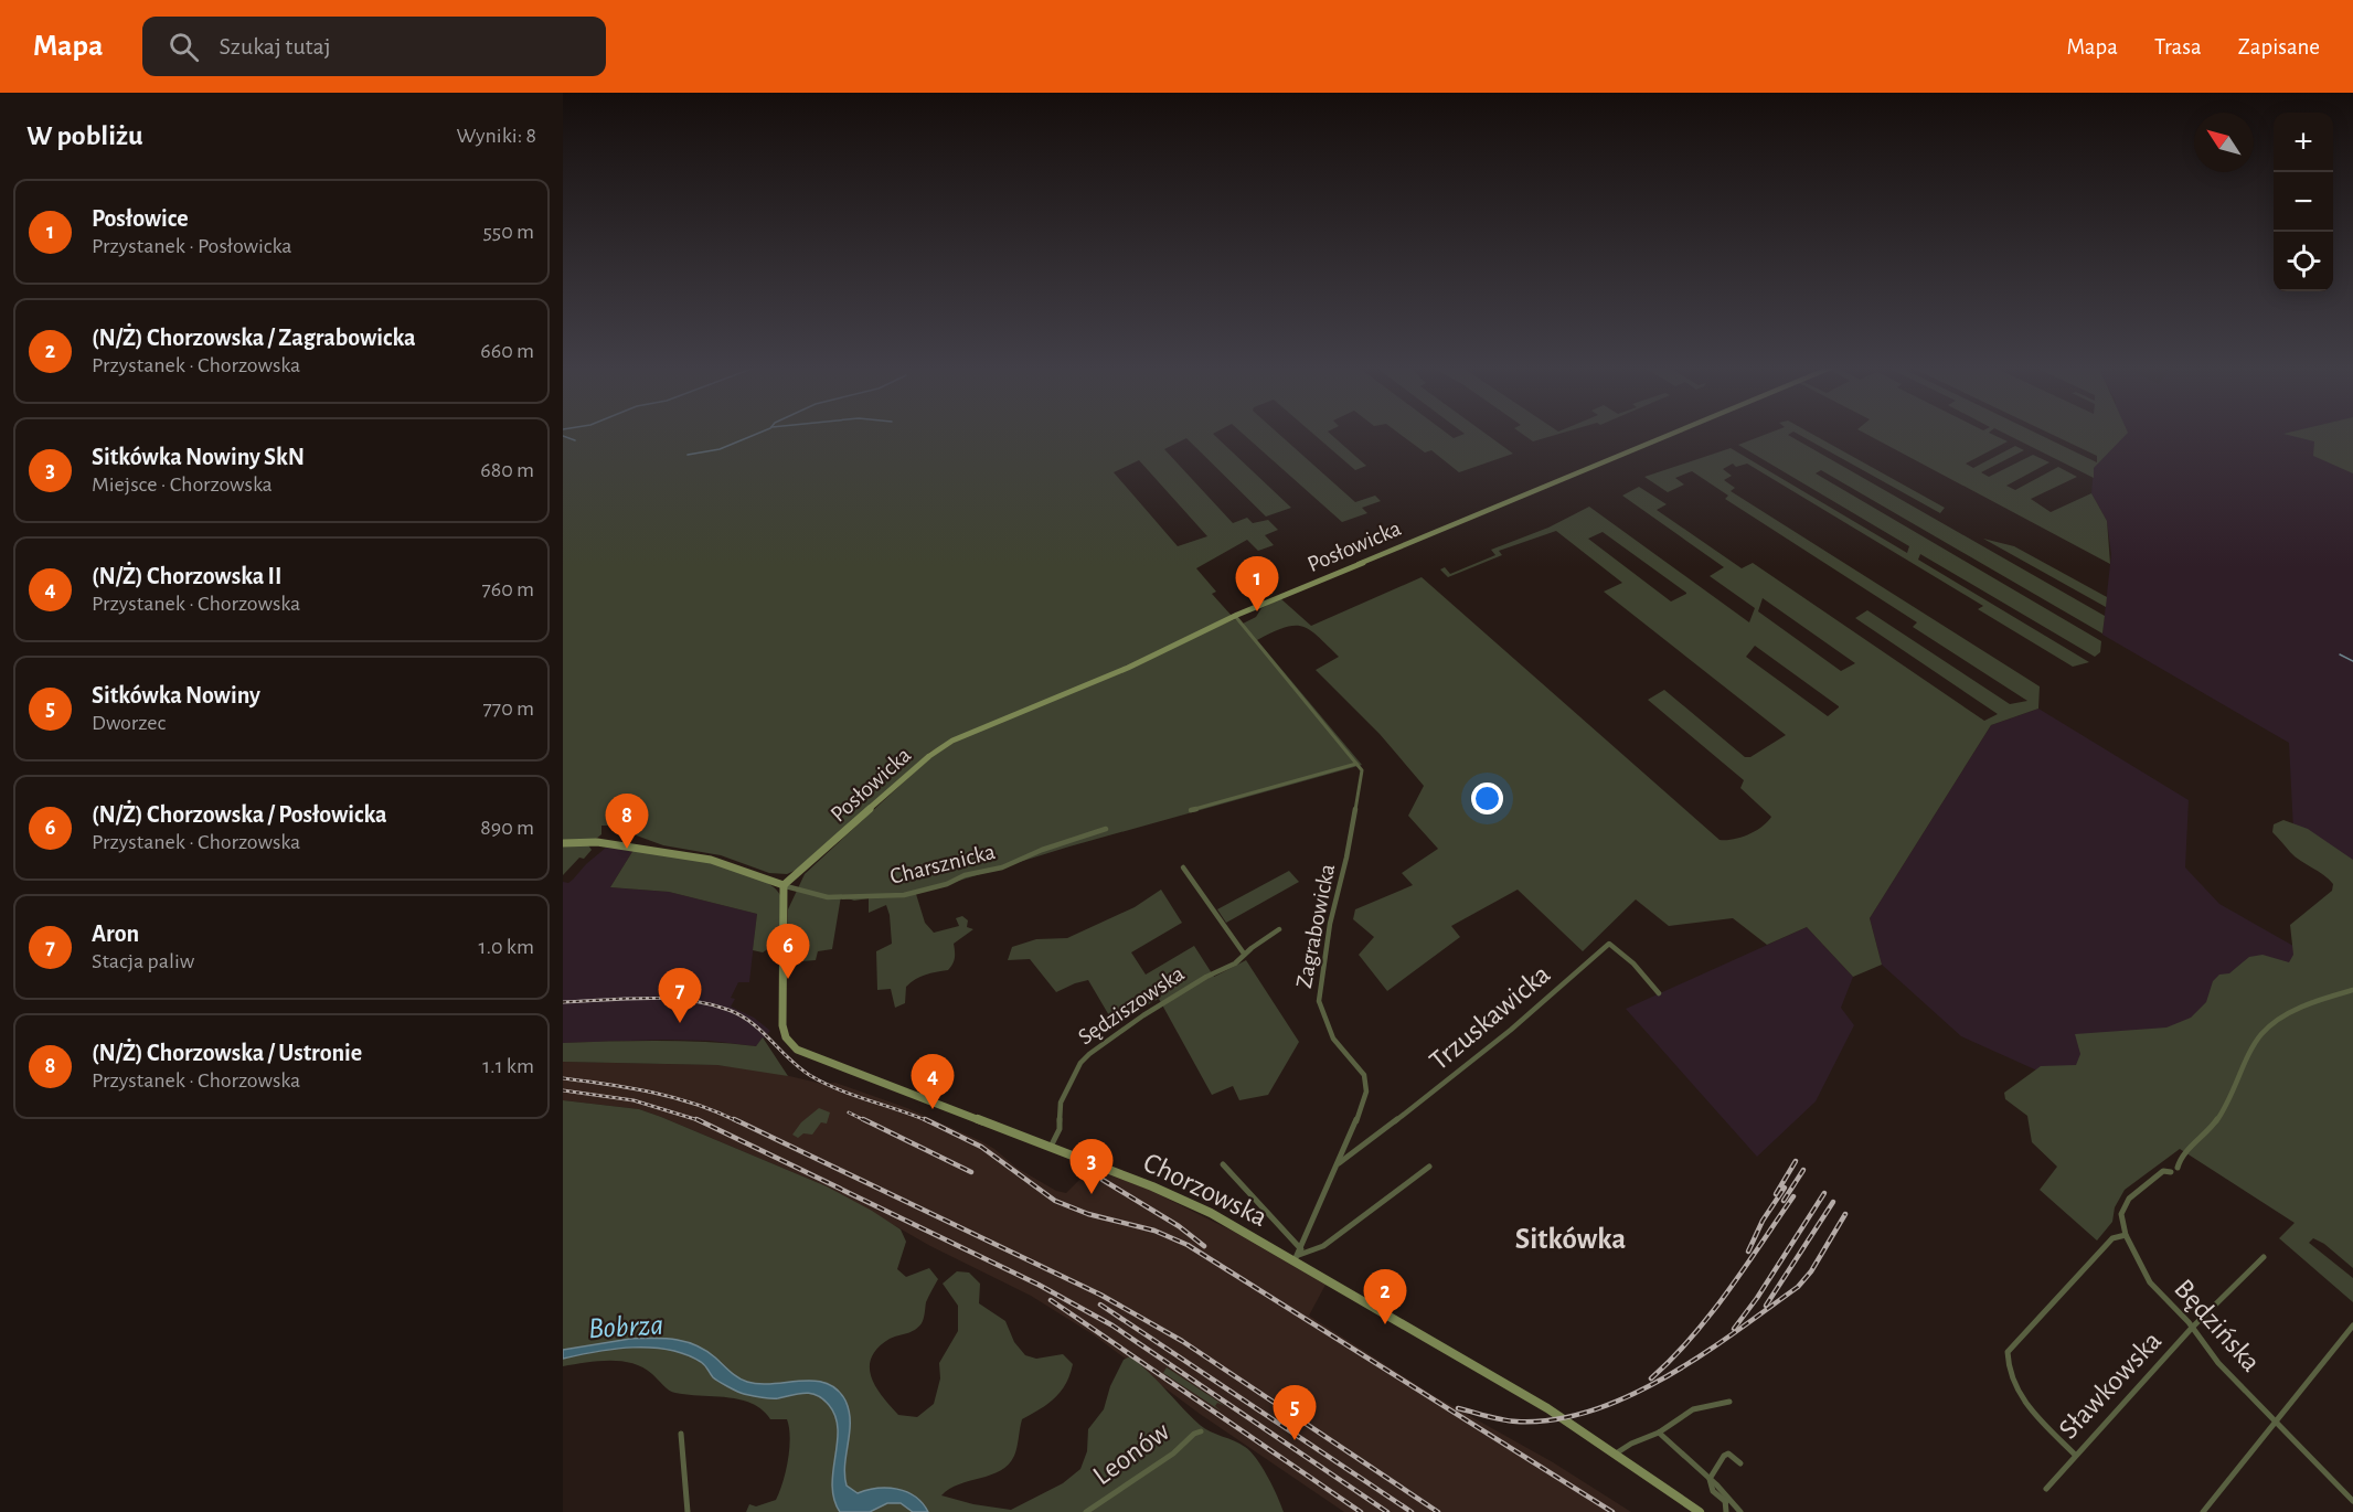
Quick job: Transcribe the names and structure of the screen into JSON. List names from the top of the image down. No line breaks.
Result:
{"streets":{"street":["Posłowicka","Charsznicka","Zagrabowicka","Sędziszowska","Trzuskawicka","Chorzowska","Będzińska","Sławkowska","Leonów"]},"crossings":[["Posłowicka","Charsznicka"],["Posłowicka","Chorzowska"],["Charsznicka","Chorzowska"],["Zagrabowicka","Trzuskawicka"],["Zagrabowicka","Chorzowska"],["Sędziszowska","Chorzowska"],["Będzińska","Sławkowska"]],"districts":["Sitkówka"],"water":["Bobrza"],"north":"top left","page":{"header":"Mapa","search":"Szukaj tutaj","nav":["Mapa","Trasa","Zapisane"],"heading":["W pobliżu","Wyniki: 8"],"map_buttons":["+","−"],"list":[{"mark":"1","name":"Posłowice","note":"Przystanek · Posłowicka","value":"550 m"},{"mark":"2","name":"(N/Ż) Chorzowska / Zagrabowicka","note":"Przystanek · Chorzowska","value":"660 m"},{"mark":"3","name":"Sitkówka Nowiny SkN","note":"Miejsce · Chorzowska","value":"680 m"},{"mark":"4","name":"(N/Ż) Chorzowska II","note":"Przystanek · Chorzowska","value":"760 m"},{"mark":"5","name":"Sitkówka Nowiny","note":"Dworzec","value":"770 m"},{"mark":"6","name":"(N/Ż) Chorzowska / Posłowicka","note":"Przystanek · Chorzowska","value":"890 m"},{"mark":"7","name":"Aron","note":"Stacja paliw","value":"1.0 km"},{"mark":"8","name":"(N/Ż) Chorzowska / Ustronie","note":"Przystanek · Chorzowska","value":"1.1 km"}],"pins":["1","8","6","7","4","3","2","5"]}}
